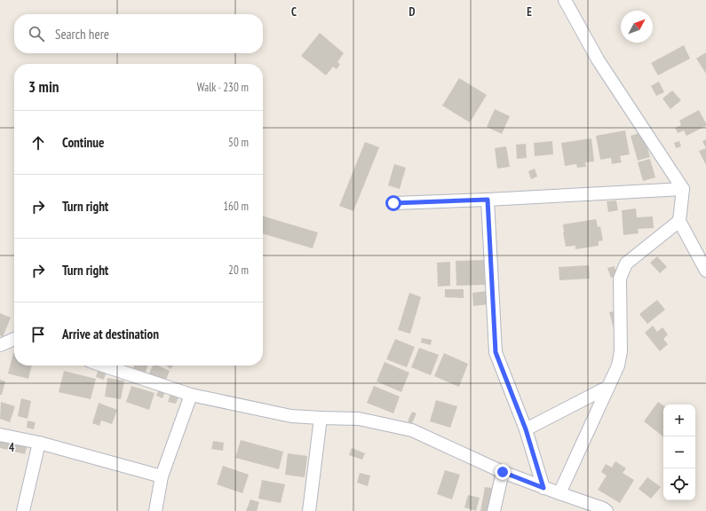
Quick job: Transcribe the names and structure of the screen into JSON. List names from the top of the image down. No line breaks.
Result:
{"north":"top right","page":{"search":"Search here","heading":["3 min","Walk · 230 m"],"list":[["Continue","50 m"],["Turn right","160 m"],["Turn right","20 m"],"Arrive at destination"],"map_buttons":["+","−"]},"grid":{"columns":["C","D","E"],"rows":["4"]}}
